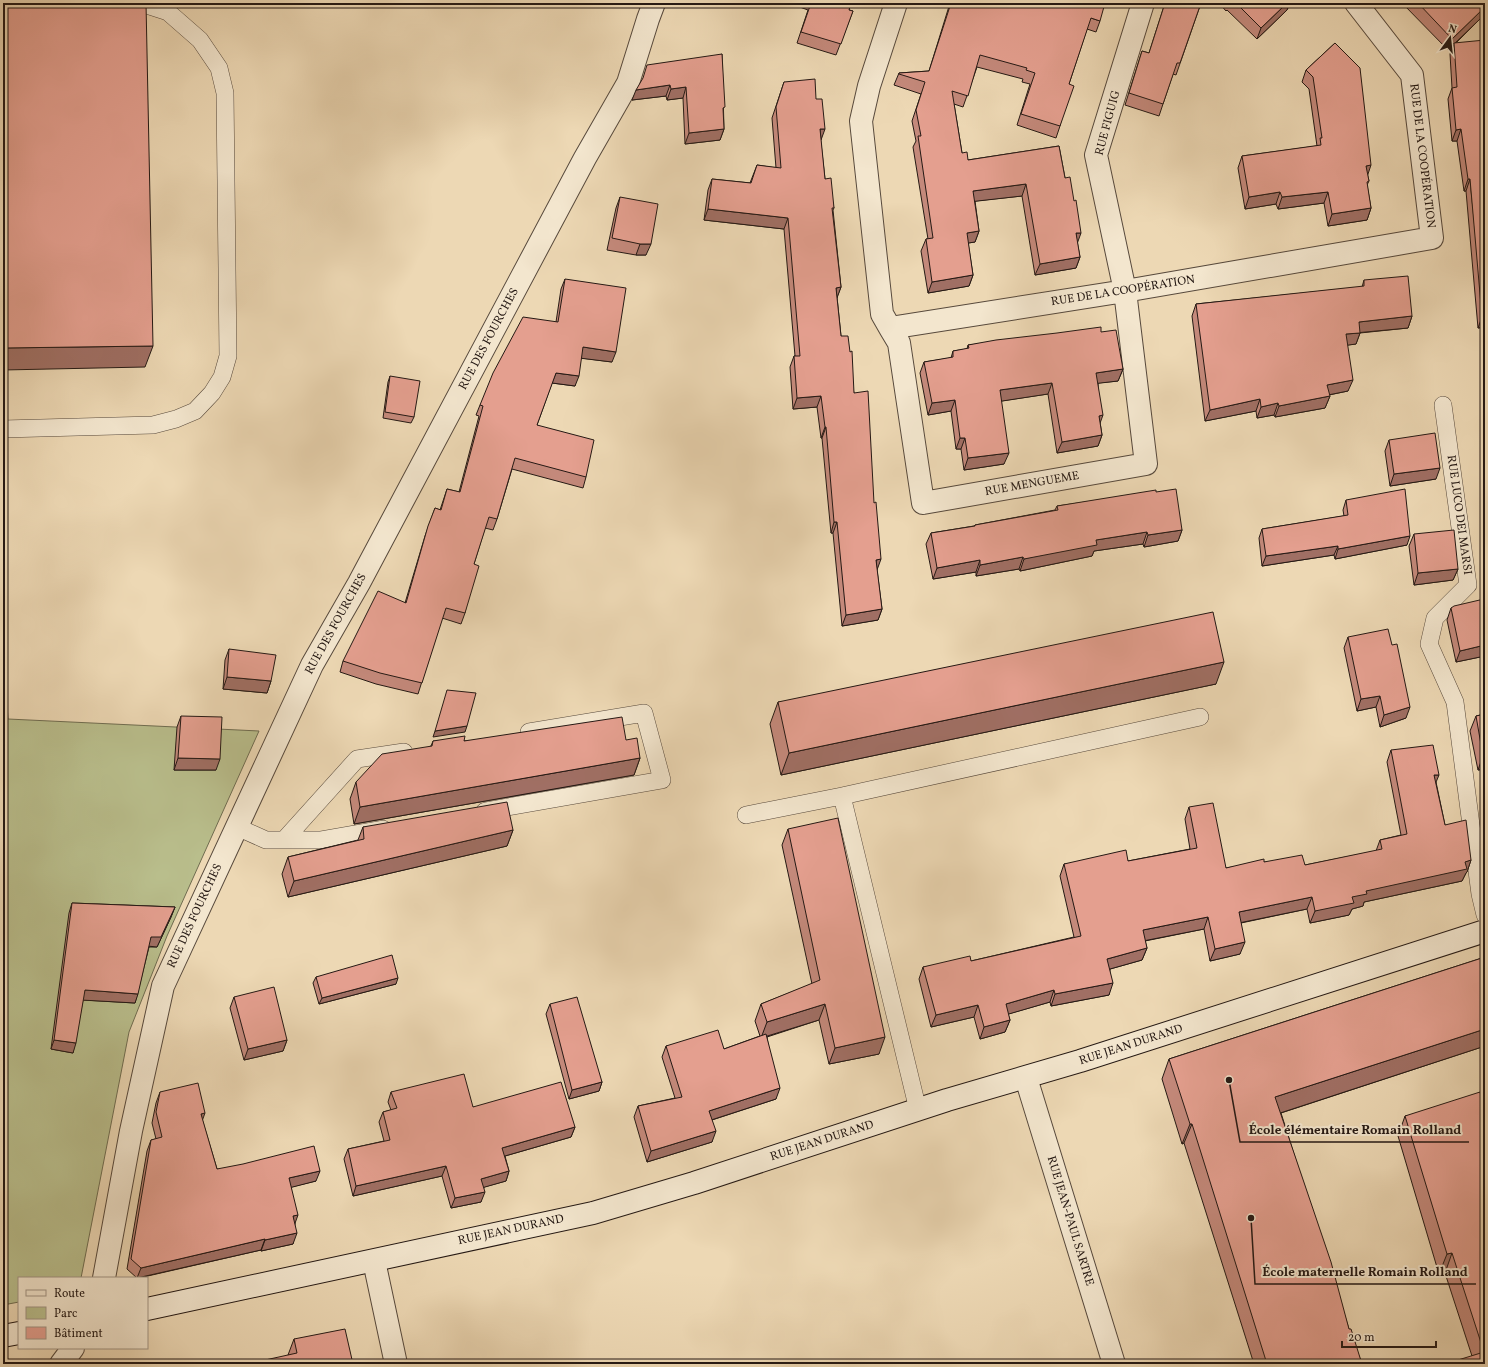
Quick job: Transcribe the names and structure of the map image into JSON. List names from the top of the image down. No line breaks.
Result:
{"streets":{"street":["RUE FIGUIG","RUE DE LA COOPÉRATION","RUE DES FOURCHES","RUE MENGUEME","RUE JEAN DURAND","RUE JEAN-PAUL SARTRE"],"lane":["RUE LUCO DEI MARSI"]},"crossings":[["RUE FIGUIG","RUE DE LA COOPÉRATION"],["RUE FIGUIG","RUE MENGUEME"],["RUE DE LA COOPÉRATION","RUE MENGUEME"],["RUE JEAN DURAND","RUE JEAN-PAUL SARTRE"]],"places":["École élémentaire Romain Rolland","École maternelle Romain Rolland"],"legend":["Route","Parc","Bâtiment"],"scale_bar":"20 m","north":"top"}
